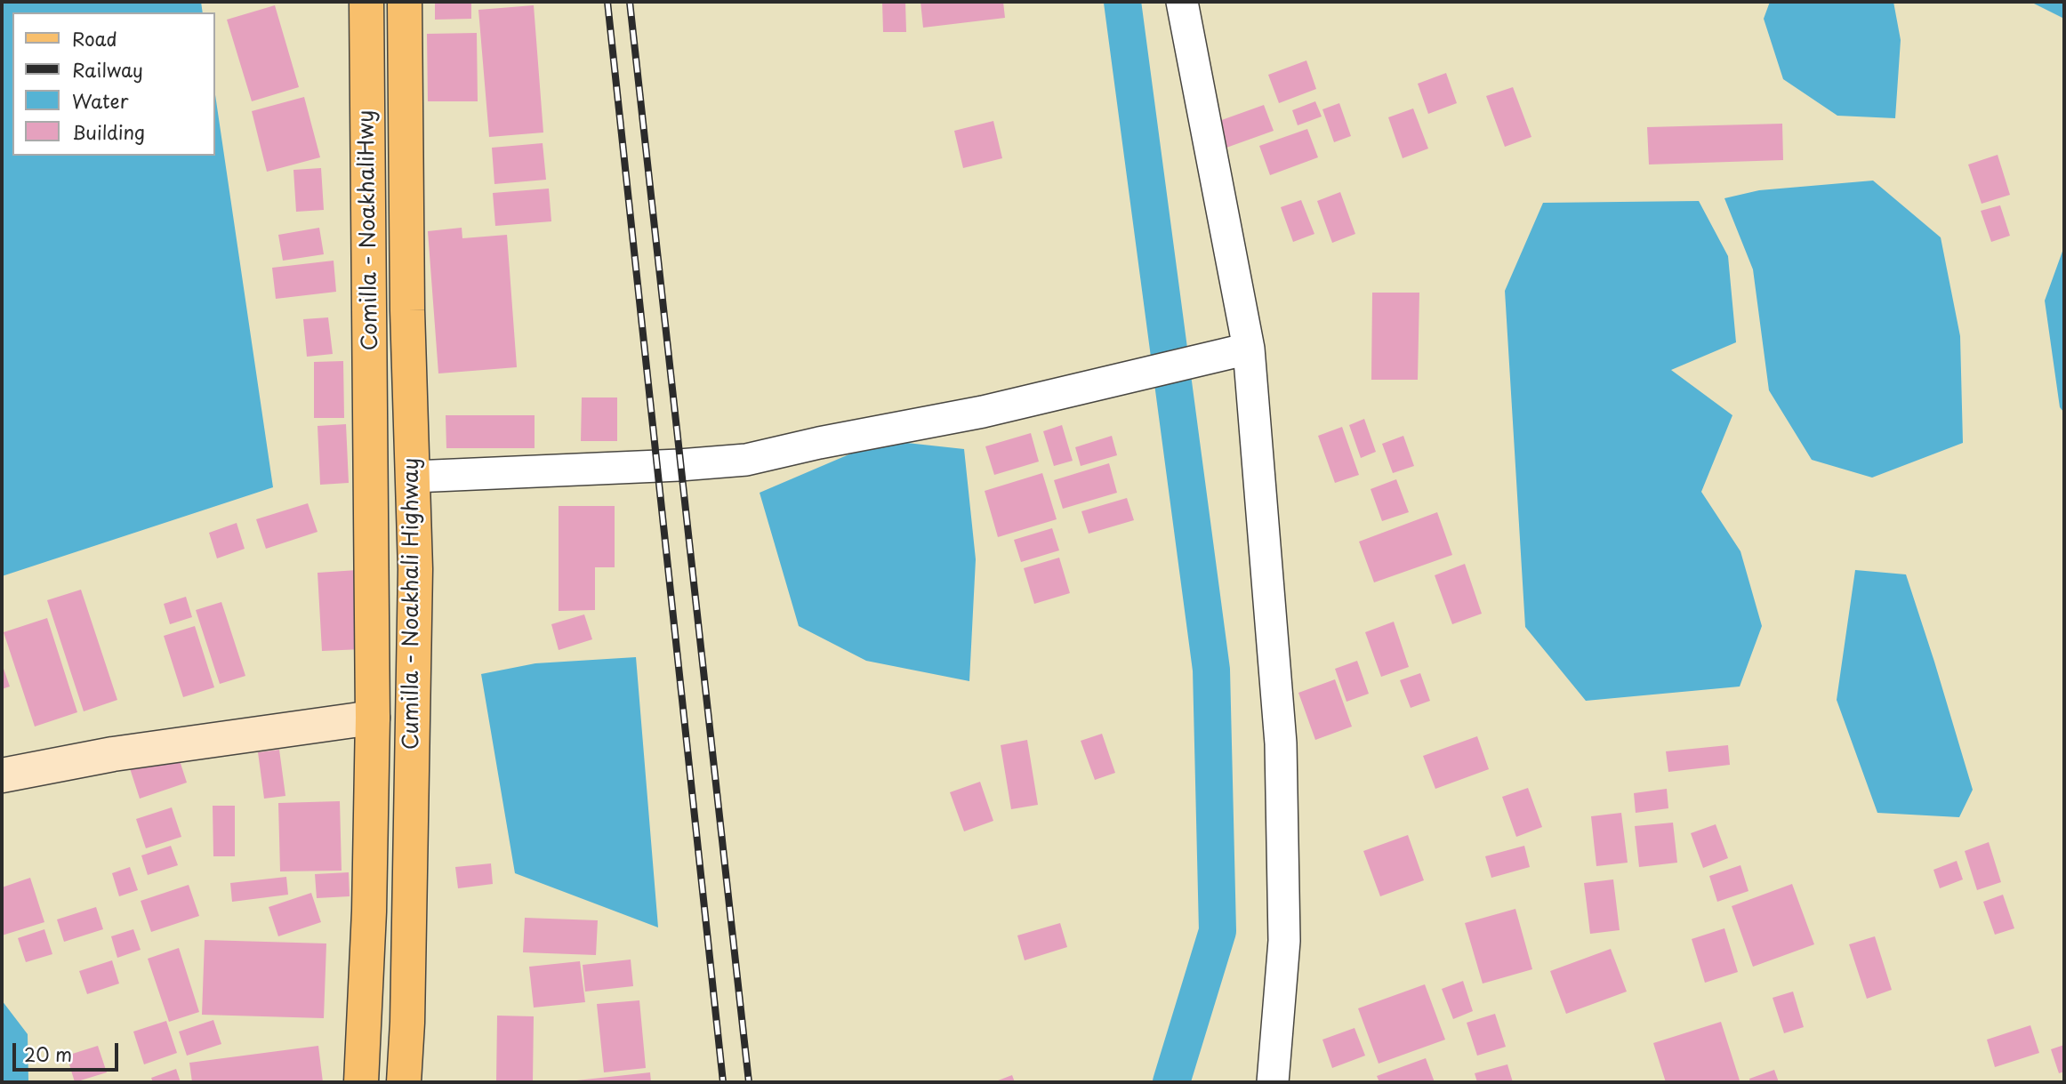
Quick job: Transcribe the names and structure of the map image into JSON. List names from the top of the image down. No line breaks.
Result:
{"streets":{"main road":["Comilla - NoakhaliHwy","Cumilla - Noakhali Highway"]},"crossings":[["Comilla - NoakhaliHwy","Cumilla - Noakhali Highway"]],"legend":["Road","Railway","Water","Building"],"scale_bar":"20 m"}
